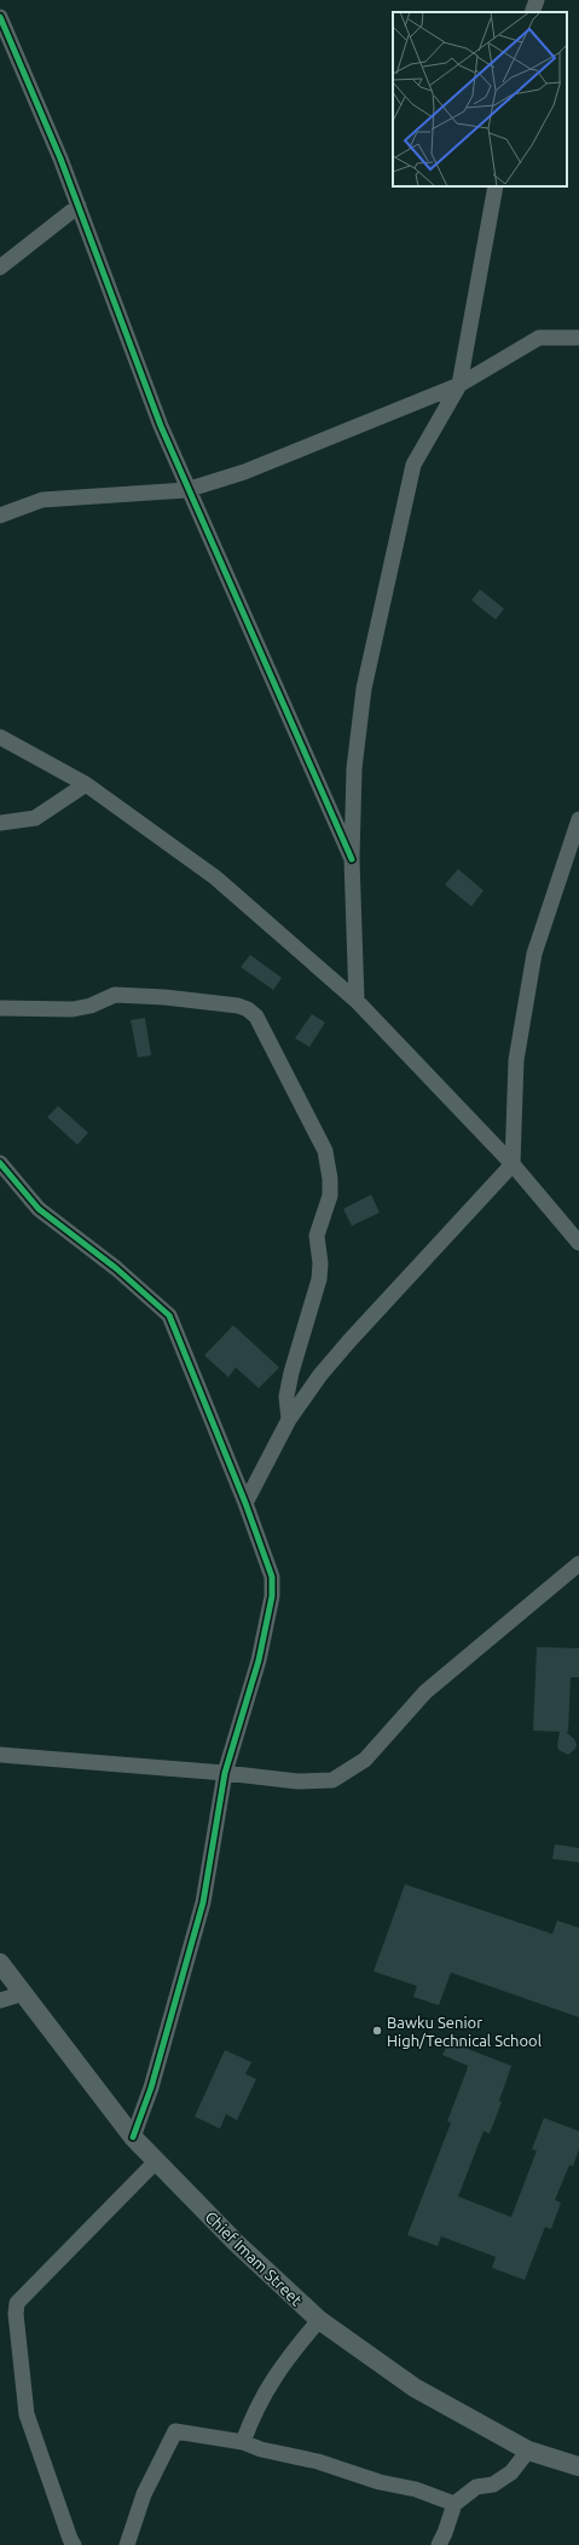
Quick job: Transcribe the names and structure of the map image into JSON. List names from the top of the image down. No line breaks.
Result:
{"streets":{"street":["Chief Imam Street"]},"places":["Bawku Senior High/Technical School"]}
